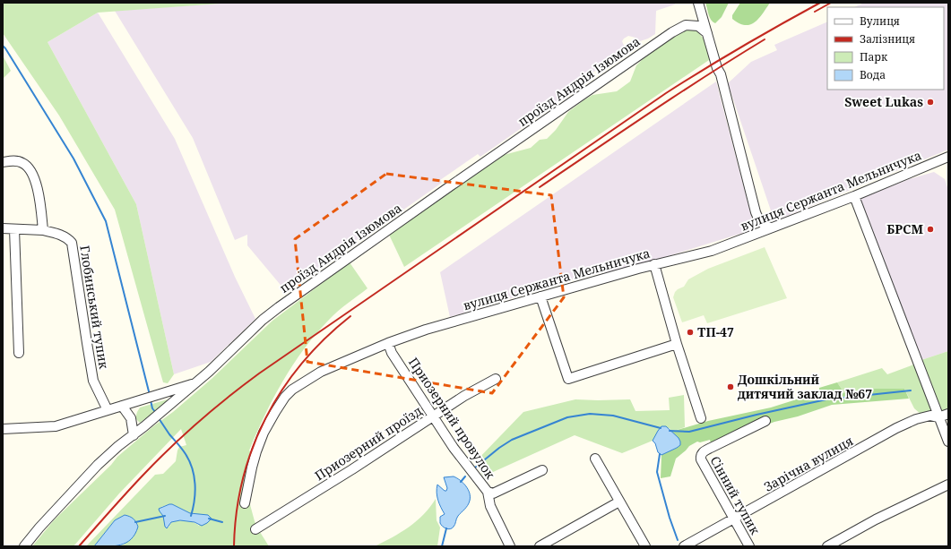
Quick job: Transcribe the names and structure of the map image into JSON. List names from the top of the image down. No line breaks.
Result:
{"streets":{"street":["проїзд Андрія Ізюмова","вулиця Сержанта Мельничука","Глобинський тупик","Приозерний провулок","Приозерний проїзд","Зарічна вулиця","Сінний тупик"]},"crossings":[["вулиця Сержанта Мельничука","Приозерний провулок"],["Приозерний провулок","Приозерний проїзд"],["Зарічна вулиця","Сінний тупик"]],"places":["Sweet Lukas","БРСМ","ТП-47","Дошкільний дитячий заклад №67"],"legend":["Вулиця","Залізниця","Парк","Вода"]}
